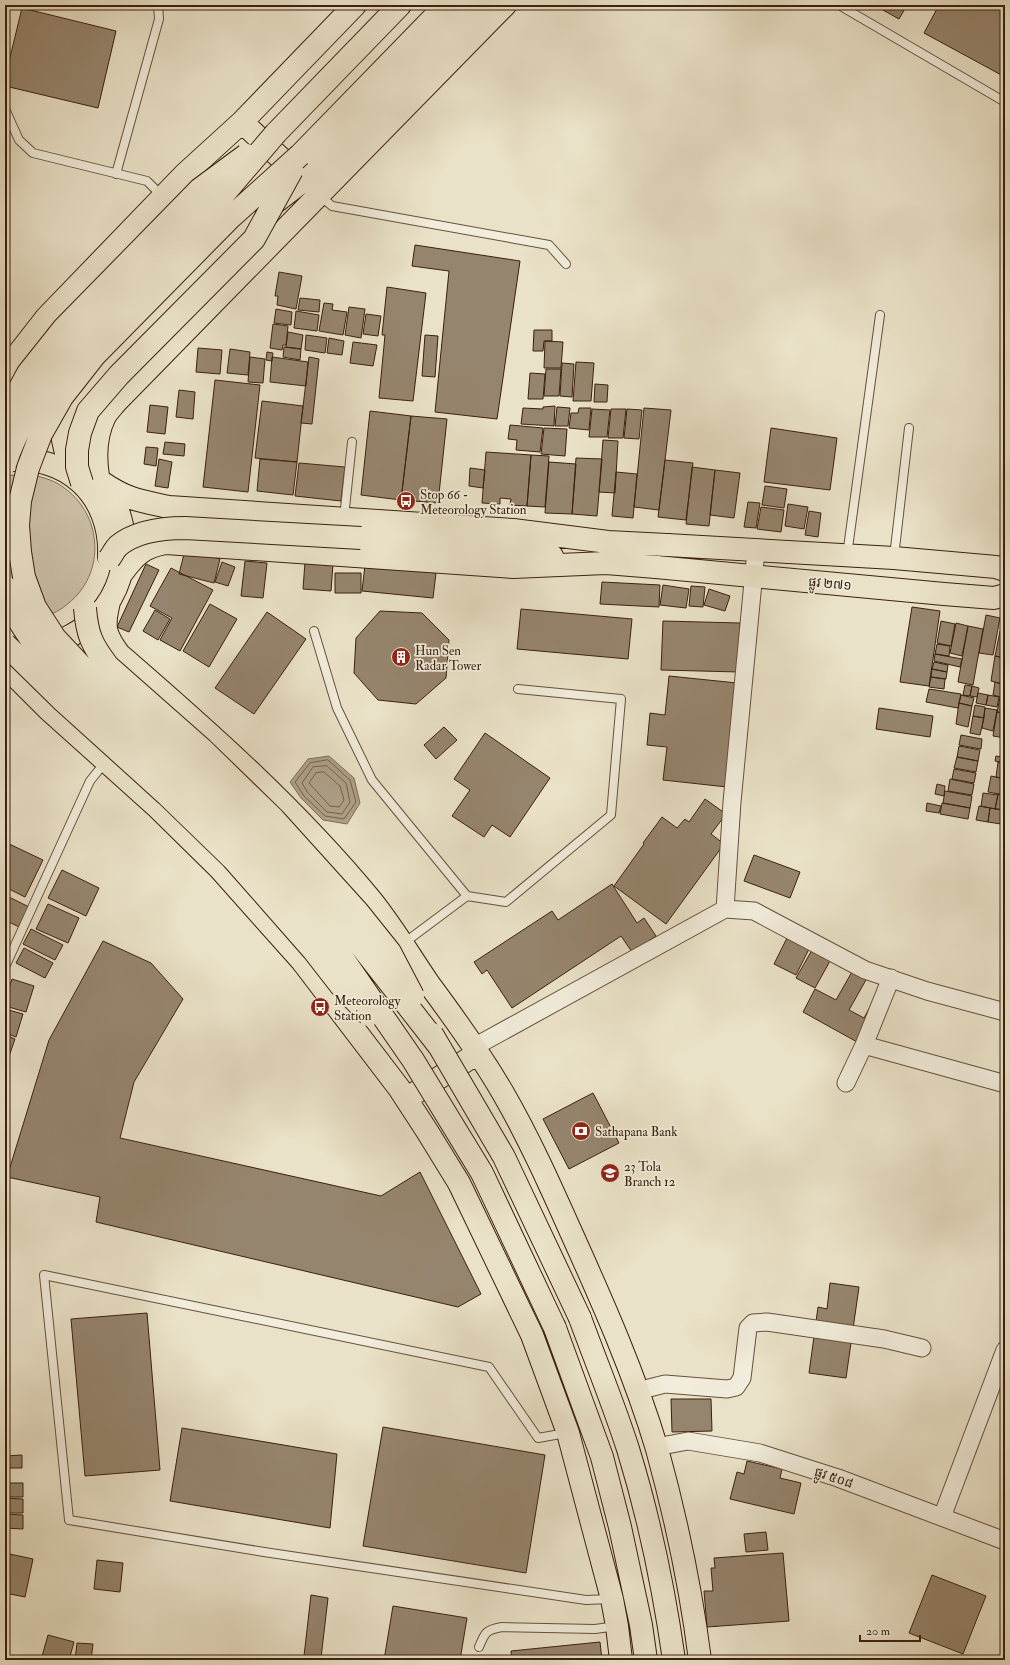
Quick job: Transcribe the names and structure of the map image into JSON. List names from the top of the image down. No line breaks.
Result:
{"streets":{"main road":["ផ្លូវ ២៧១"],"street":["ផ្លូវ ៥០៨"]},"places":{"bus stop":["Stop 66 - Meteorology Station","Meteorology Station"],"building":["Hun Sen Radar Tower"],"bank":["Sathapana Bank"],"school or university":["23 Tola Branch 12"]},"scale_bar":"20 m"}
